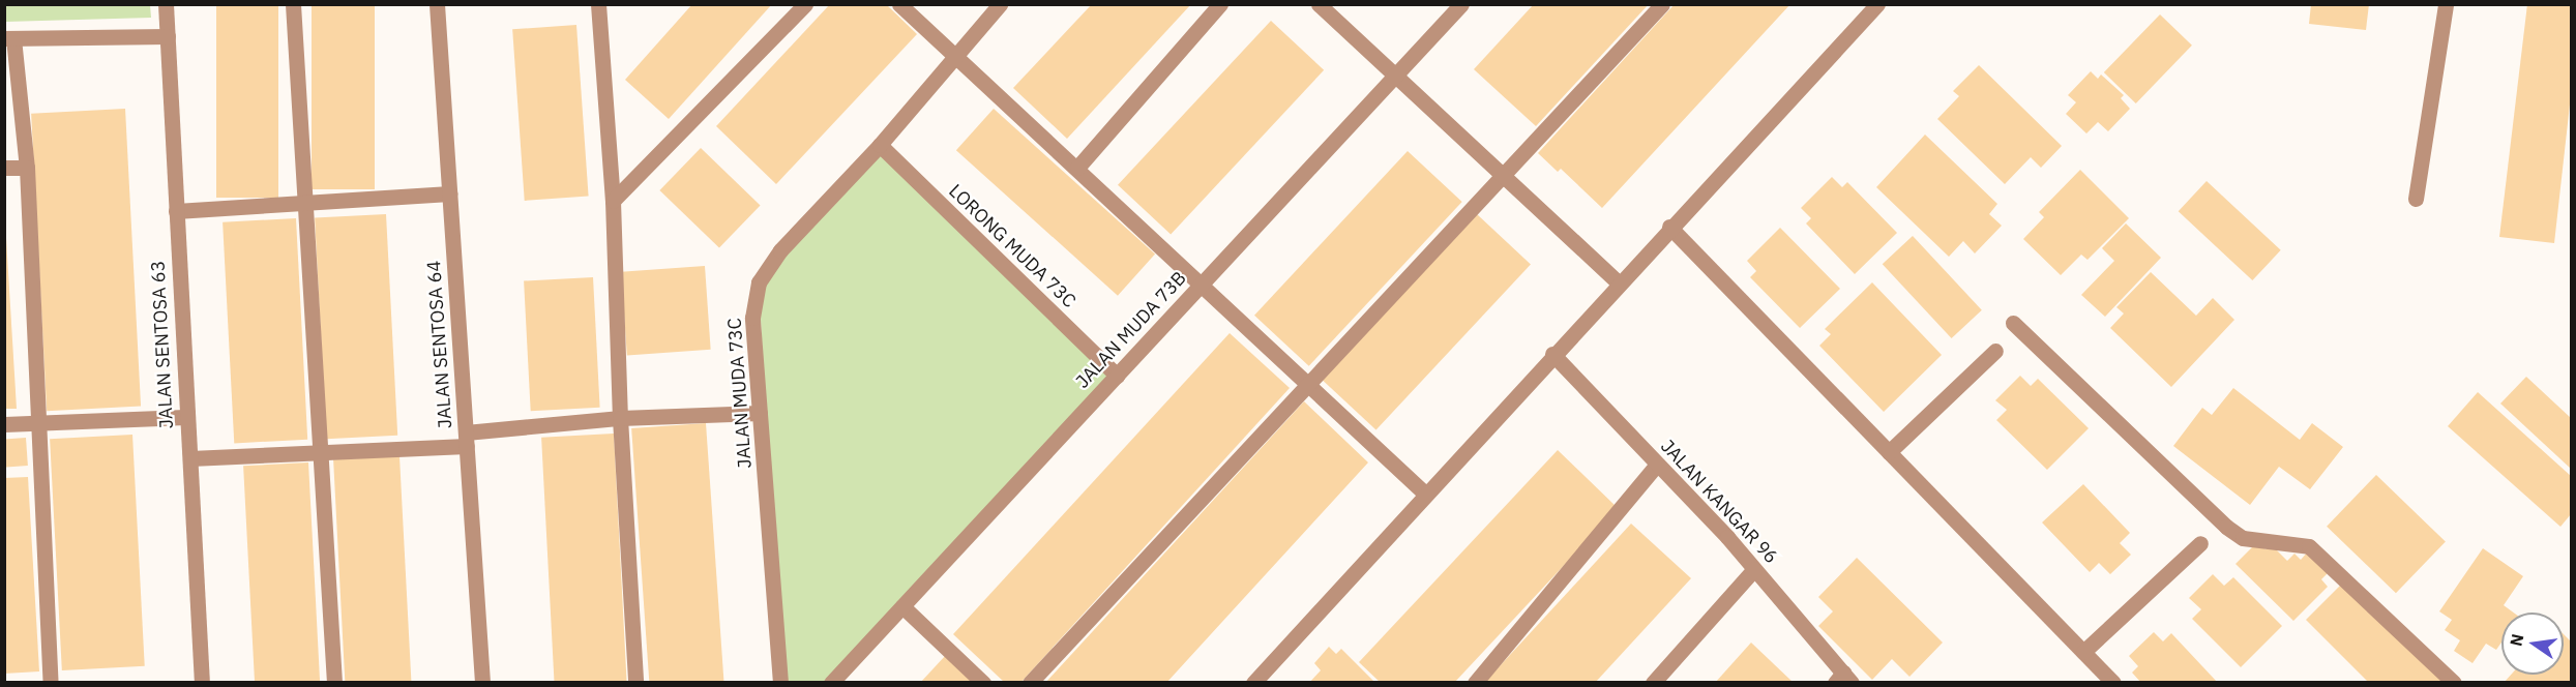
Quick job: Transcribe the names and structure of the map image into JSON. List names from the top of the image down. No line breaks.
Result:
{"streets":{"street":["LORONG MUDA 73C","JALAN MUDA 73B","JALAN SENTOSA 63","JALAN SENTOSA 64","JALAN MUDA 73C","JALAN KANGAR 96"]},"crossings":[["LORONG MUDA 73C","JALAN MUDA 73B"],["LORONG MUDA 73C","JALAN MUDA 73C"]],"north":"left"}
